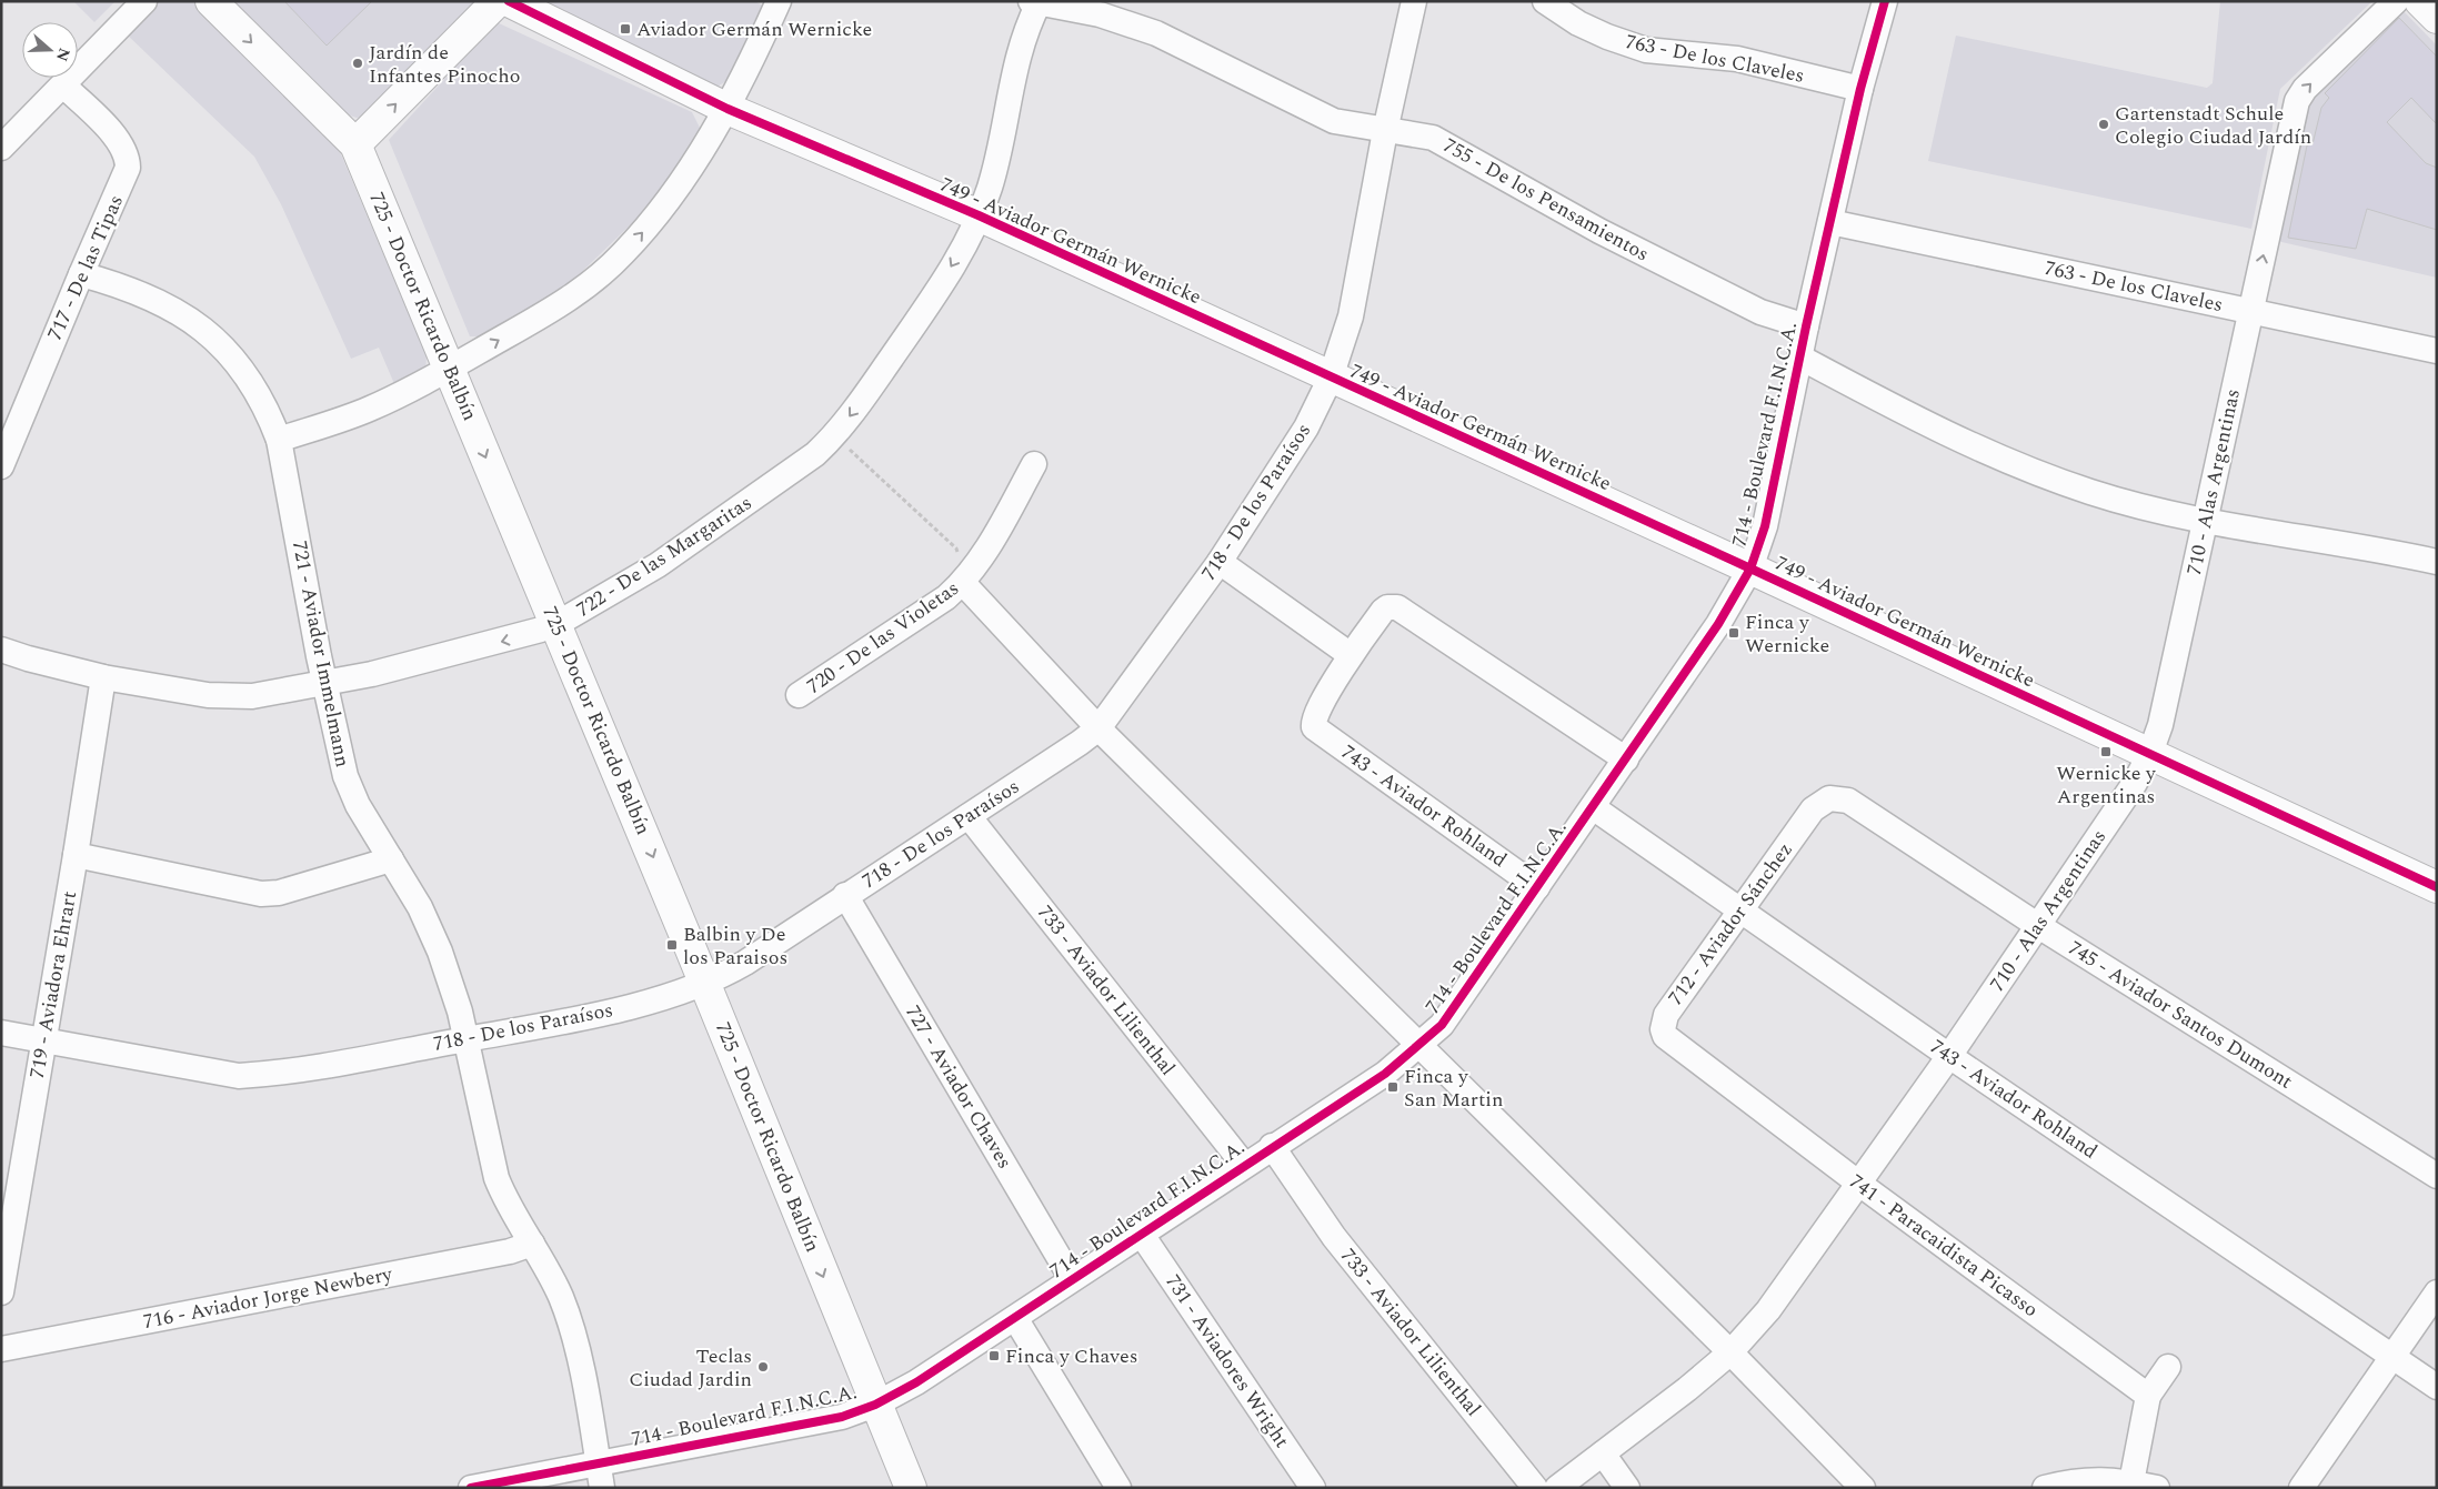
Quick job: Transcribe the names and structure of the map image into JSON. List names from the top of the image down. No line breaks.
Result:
{"streets":{"street":["763 - De los Claveles","755 - De los Pensamientos","749 - Aviador Germán Wernicke","717 - De las Tipas","725 - Doctor Ricardo Balbín","714 - Boulevard F.I.N.C.A.","710 - Alas Argentinas","718 - De los Paraísos","722 - De las Margaritas","720 - De las Violetas","721 - Aviador Immelmann","743 - Aviador Rohland","712 - Aviador Sánchez","719 - Aviadora Ehrart","733 - Aviador Lilienthal","745 - Aviador Santos Dumont","727 - Aviador Chaves","741 - Paracaidista Picasso","716 - Aviador Jorge Newbery","731 - Aviadores Wright"]},"crossings":[["763 - De los Claveles","714 - Boulevard F.I.N.C.A."],["763 - De los Claveles","710 - Alas Argentinas"],["755 - De los Pensamientos","714 - Boulevard F.I.N.C.A."],["755 - De los Pensamientos","718 - De los Paraísos"],["755 - De los Pensamientos","722 - De las Margaritas"],["749 - Aviador Germán Wernicke","714 - Boulevard F.I.N.C.A."],["749 - Aviador Germán Wernicke","710 - Alas Argentinas"],["749 - Aviador Germán Wernicke","718 - De los Paraísos"],["749 - Aviador Germán Wernicke","722 - De las Margaritas"],["717 - De las Tipas","721 - Aviador Immelmann"],["725 - Doctor Ricardo Balbín","714 - Boulevard F.I.N.C.A."],["725 - Doctor Ricardo Balbín","718 - De los Paraísos"],["725 - Doctor Ricardo Balbín","722 - De las Margaritas"],["714 - Boulevard F.I.N.C.A.","721 - Aviador Immelmann"],["714 - Boulevard F.I.N.C.A.","743 - Aviador Rohland"],["714 - Boulevard F.I.N.C.A.","733 - Aviador Lilienthal"],["714 - Boulevard F.I.N.C.A.","727 - Aviador Chaves"],["714 - Boulevard F.I.N.C.A.","731 - Aviadores Wright"],["710 - Alas Argentinas","743 - Aviador Rohland"],["710 - Alas Argentinas","745 - Aviador Santos Dumont"],["710 - Alas Argentinas","741 - Paracaidista Picasso"],["718 - De los Paraísos","721 - Aviador Immelmann"],["718 - De los Paraísos","719 - Aviadora Ehrart"],["718 - De los Paraísos","733 - Aviador Lilienthal"],["718 - De los Paraísos","727 - Aviador Chaves"],["722 - De las Margaritas","721 - Aviador Immelmann"],["722 - De las Margaritas","719 - Aviadora Ehrart"],["721 - Aviador Immelmann","716 - Aviador Jorge Newbery"],["743 - Aviador Rohland","712 - Aviador Sánchez"],["712 - Aviador Sánchez","745 - Aviador Santos Dumont"],["712 - Aviador Sánchez","741 - Paracaidista Picasso"]],"one_way":["725 - Doctor Ricardo Balbín"],"places":{"transit":["Aviador Germán Wernicke","Finca y Wernicke","Wernicke y Argentinas","Balbin y De los Paraisos","Finca y San Martin","Finca y Chaves"],"other":["Jardín de Infantes Pinocho","Gartenstadt Schule Colegio Ciudad Jardín","Teclas Ciudad Jardin"]},"north":"right"}
